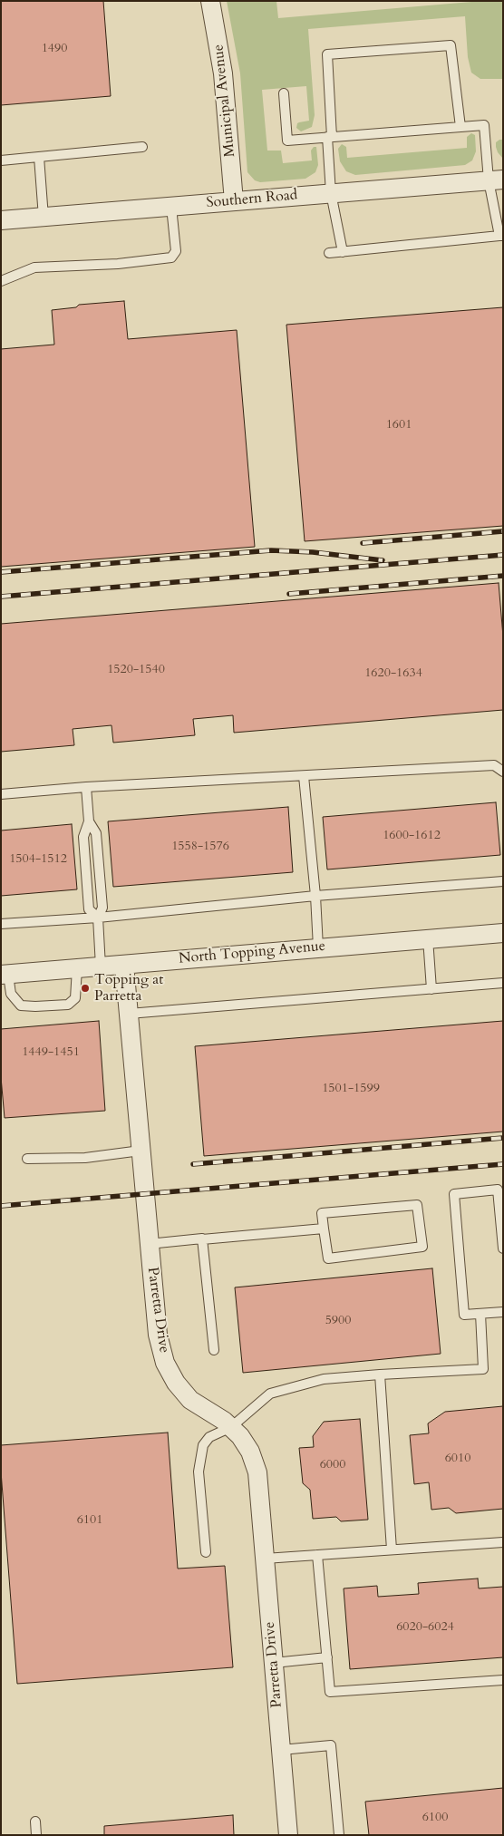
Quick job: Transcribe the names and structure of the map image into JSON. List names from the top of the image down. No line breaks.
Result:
{"streets":{"street":["Municipal Avenue","Southern Road","North Topping Avenue","Parretta Drive"]},"crossings":[["Municipal Avenue","Southern Road"],["North Topping Avenue","Parretta Drive"]],"places":["Topping at Parretta"],"house_numbers":["1490","1601","1520-1540","1620-1634","1600-1612","1558-1576","1504-1512","1449-1451","1501-1599","5900","6010","6000","6101","6020-6024","6100"]}
